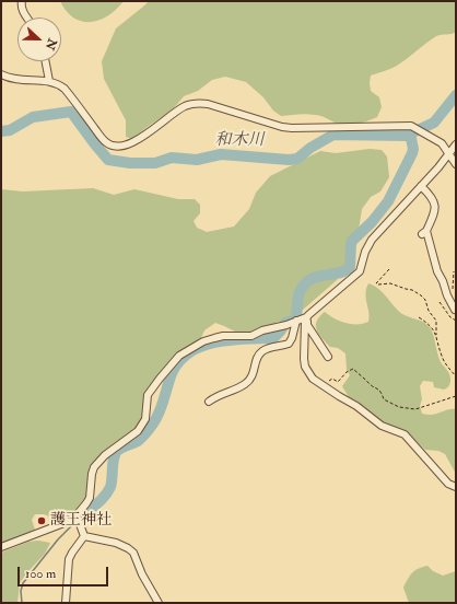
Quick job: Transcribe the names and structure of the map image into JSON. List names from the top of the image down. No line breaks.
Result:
{"water":["和木川"],"places":["護王神社"],"scale_bar":"100 m","north":"right"}
